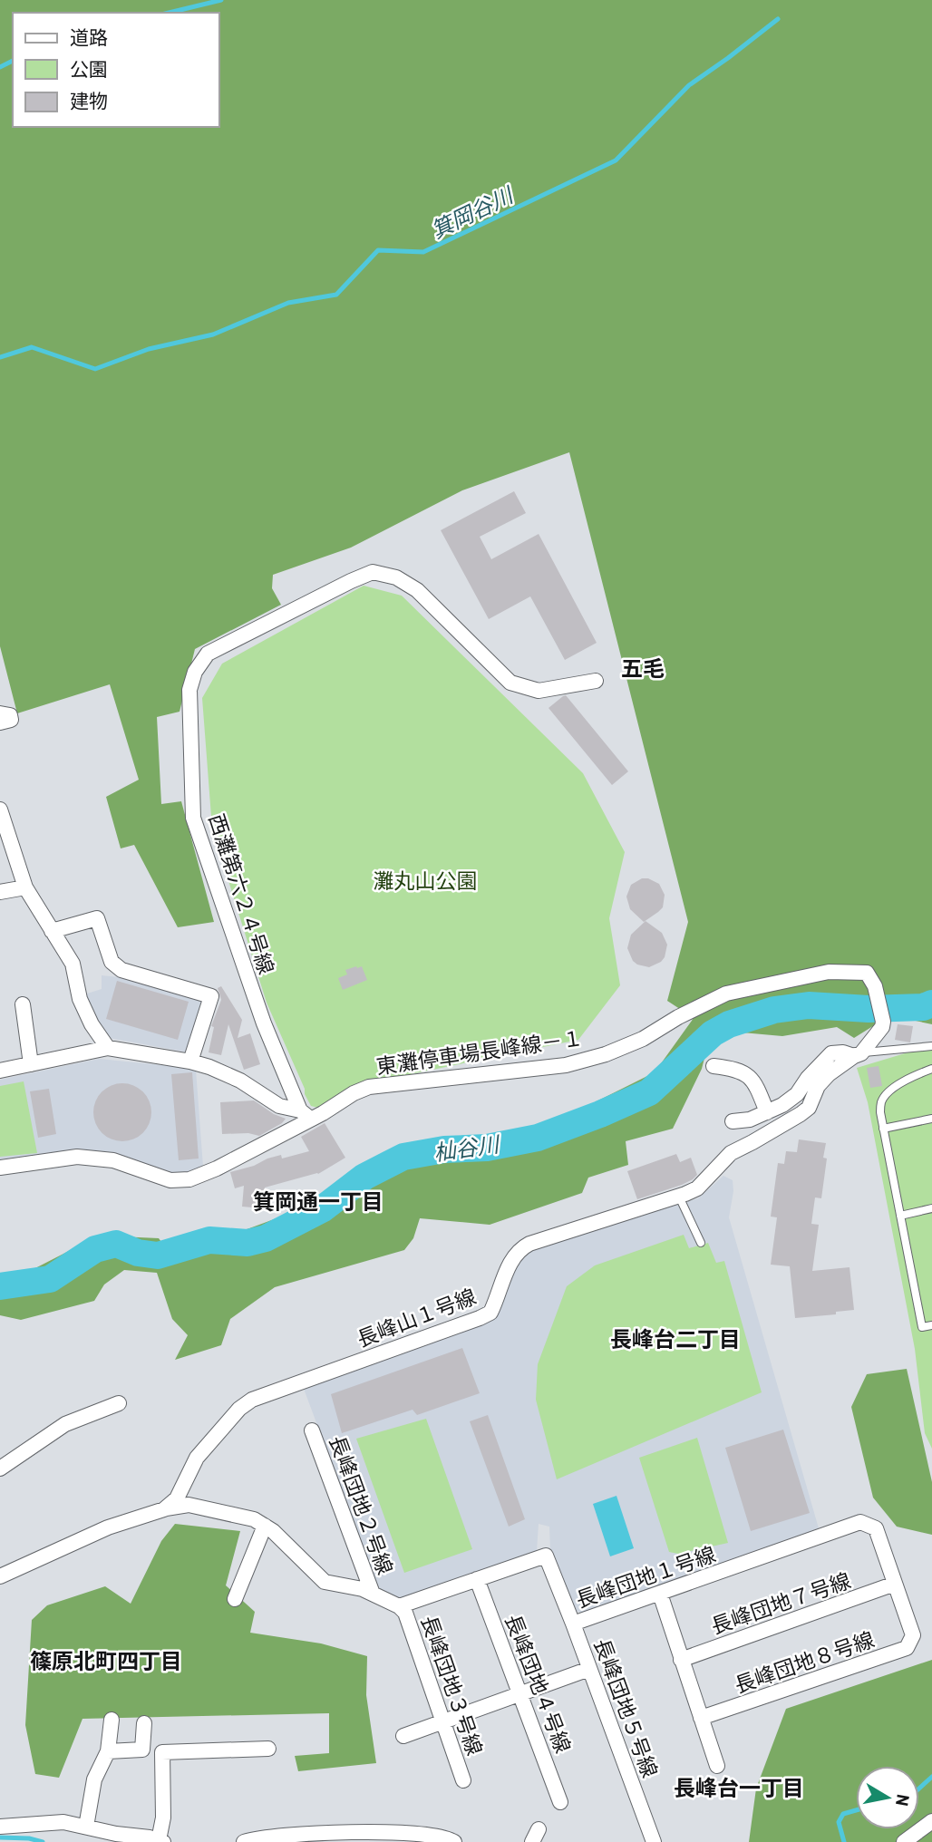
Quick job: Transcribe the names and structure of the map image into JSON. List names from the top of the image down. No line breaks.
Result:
{"streets":{"street":["西灘第六２４号線","東灘停車場長峰線－１","長峰山１号線","長峰団地２号線","長峰団地１号線","長峰団地７号線","長峰団地８号線","長峰団地４号線","長峰団地３号線","長峰団地５号線"]},"crossings":[["西灘第六２４号線","東灘停車場長峰線－１"],["東灘停車場長峰線－１","長峰山１号線"],["長峰団地１号線","長峰団地７号線"],["長峰団地１号線","長峰団地８号線"],["長峰団地１号線","長峰団地４号線"],["長峰団地１号線","長峰団地３号線"],["長峰団地１号線","長峰団地５号線"]],"districts":["五毛","箕岡通一丁目","長峰台二丁目","篠原北町四丁目","長峰台一丁目"],"water":["箕岡谷川","杣谷川"],"parks":["灘丸山公園"],"legend":["道路","公園","建物"],"north":"right"}
